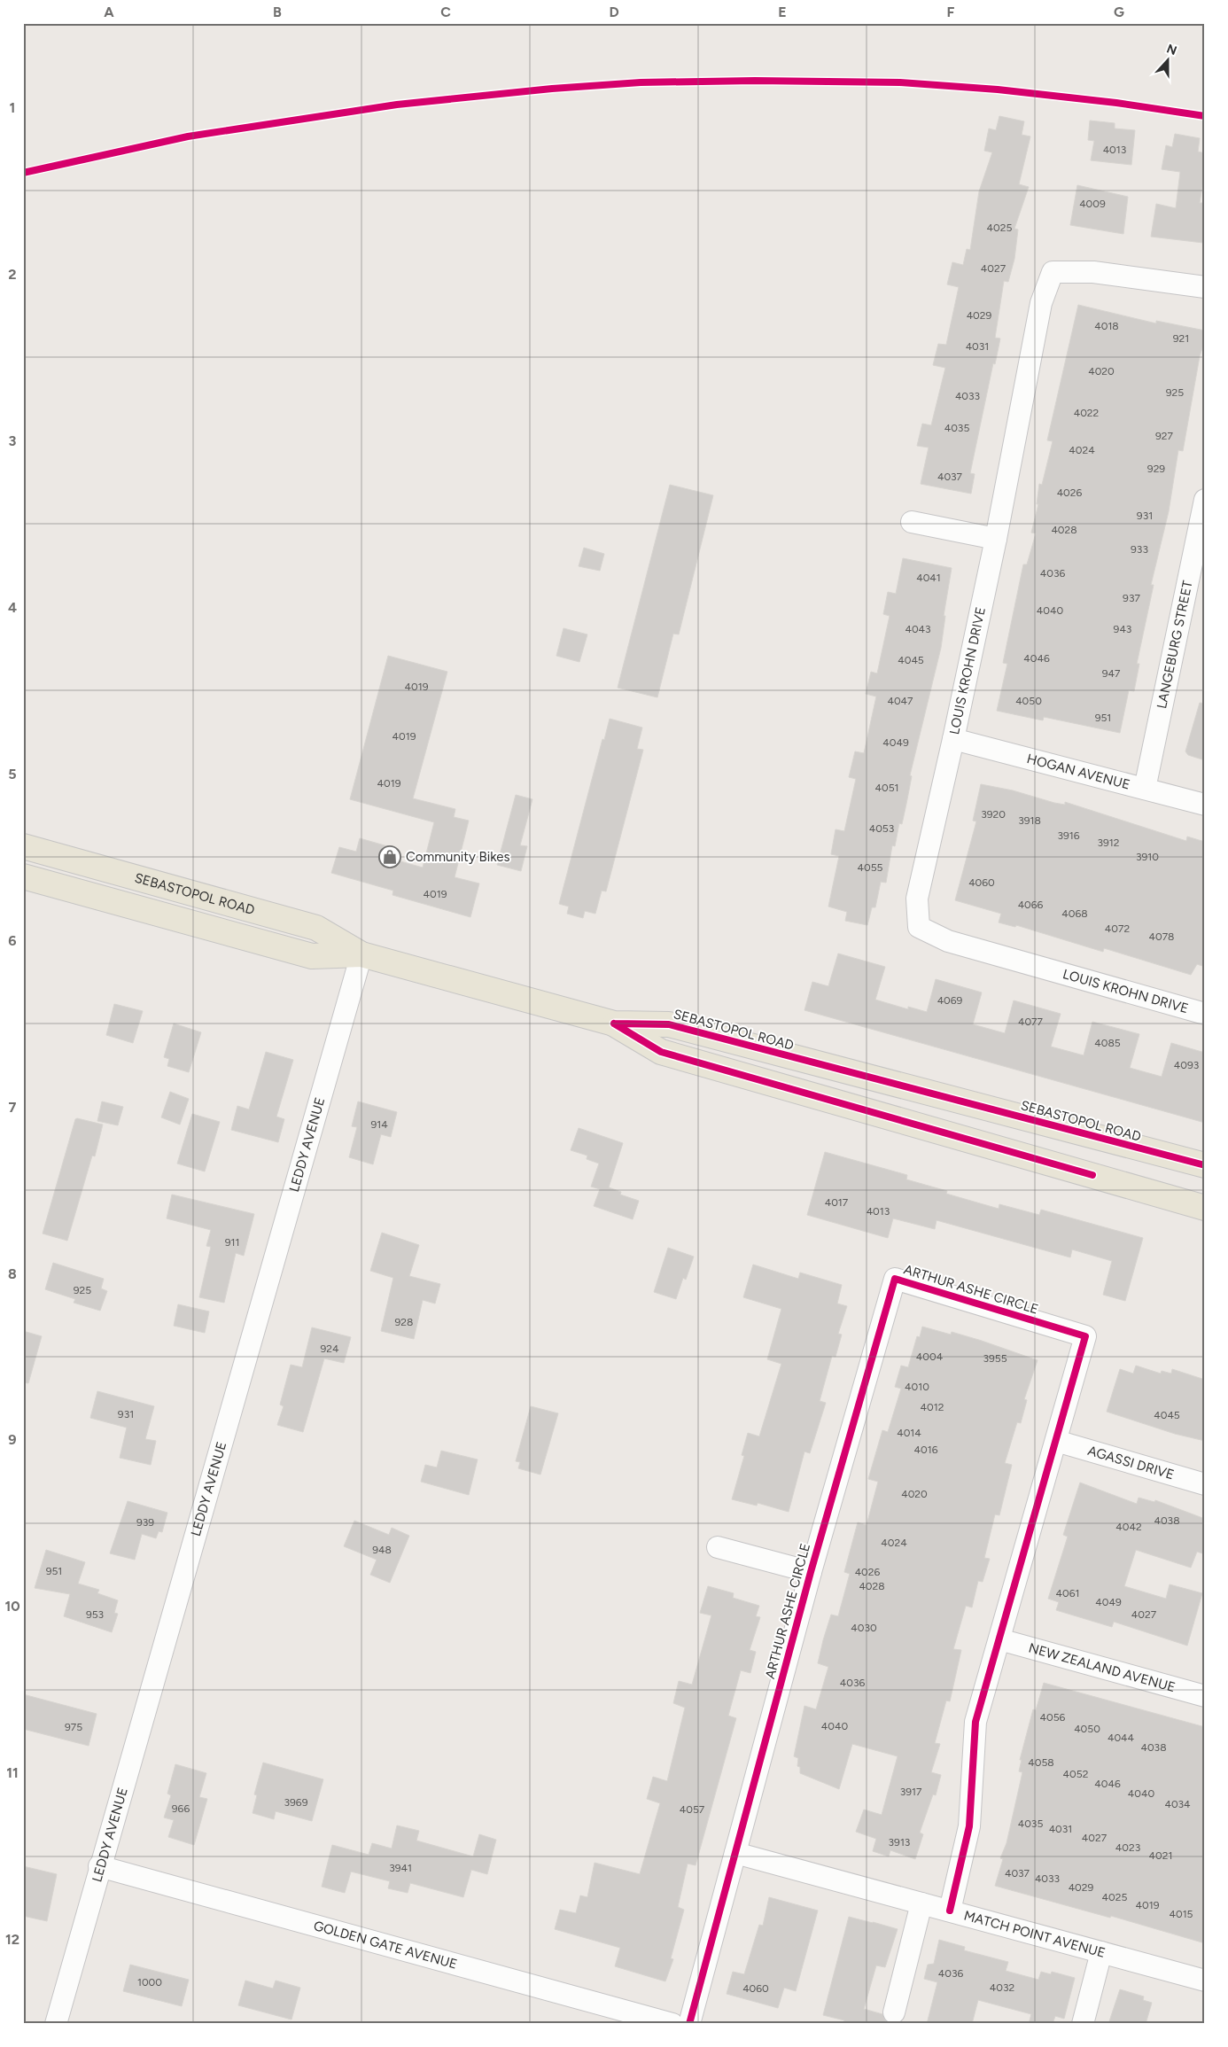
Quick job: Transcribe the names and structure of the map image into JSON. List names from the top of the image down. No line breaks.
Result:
{"streets":{"main road":["SEBASTOPOL ROAD"],"street":["LANGEBURG STREET","LOUIS KROHN DRIVE","HOGAN AVENUE","LEDDY AVENUE","ARTHUR ASHE CIRCLE","AGASSI DRIVE","NEW ZEALAND AVENUE","MATCH POINT AVENUE","GOLDEN GATE AVENUE"]},"crossings":[["LANGEBURG STREET","HOGAN AVENUE"],["LOUIS KROHN DRIVE","HOGAN AVENUE"],["SEBASTOPOL ROAD","LEDDY AVENUE"],["LEDDY AVENUE","GOLDEN GATE AVENUE"],["ARTHUR ASHE CIRCLE","AGASSI DRIVE"],["ARTHUR ASHE CIRCLE","NEW ZEALAND AVENUE"],["ARTHUR ASHE CIRCLE","MATCH POINT AVENUE"]],"places":{"shop":["Community Bikes"]},"house_numbers":["4013","4009","4025","4027","4029","4018","921","4031","4020","925","4033","4022","4035","927","4024","929","4037","4026","931","4028","933","4036","4041","937","4040","4043","943","4046","4045","947","4019","4047","4050","951","4019","4049","4019","4051","3920","3918","4053","3916","3912","3910","4055","4060","4019","4066","4068","4072","4078","4069","4077","4085","4093","914","4017","4013","911","925","928","924","4004","3955","4010","4012","931","4045","4014","4016","4020","4038","939","4042","4024","948","951","4026","4028","4061","4049","953","4027","4030","4036","4056","4040","975","4050","4044","4038","4058","4052","4046","3917","4040","3969","4034","966","4057","4035","4031","4027","3913","4023","4021","3941","4037","4033","4029","4025","4019","4015","4036","1000","4032","4060"],"north":"top","grid":{"columns":["A","B","C","D","E","F","G"],"rows":["1","2","3","4","5","6","7","8","9","10","11","12"]}}
